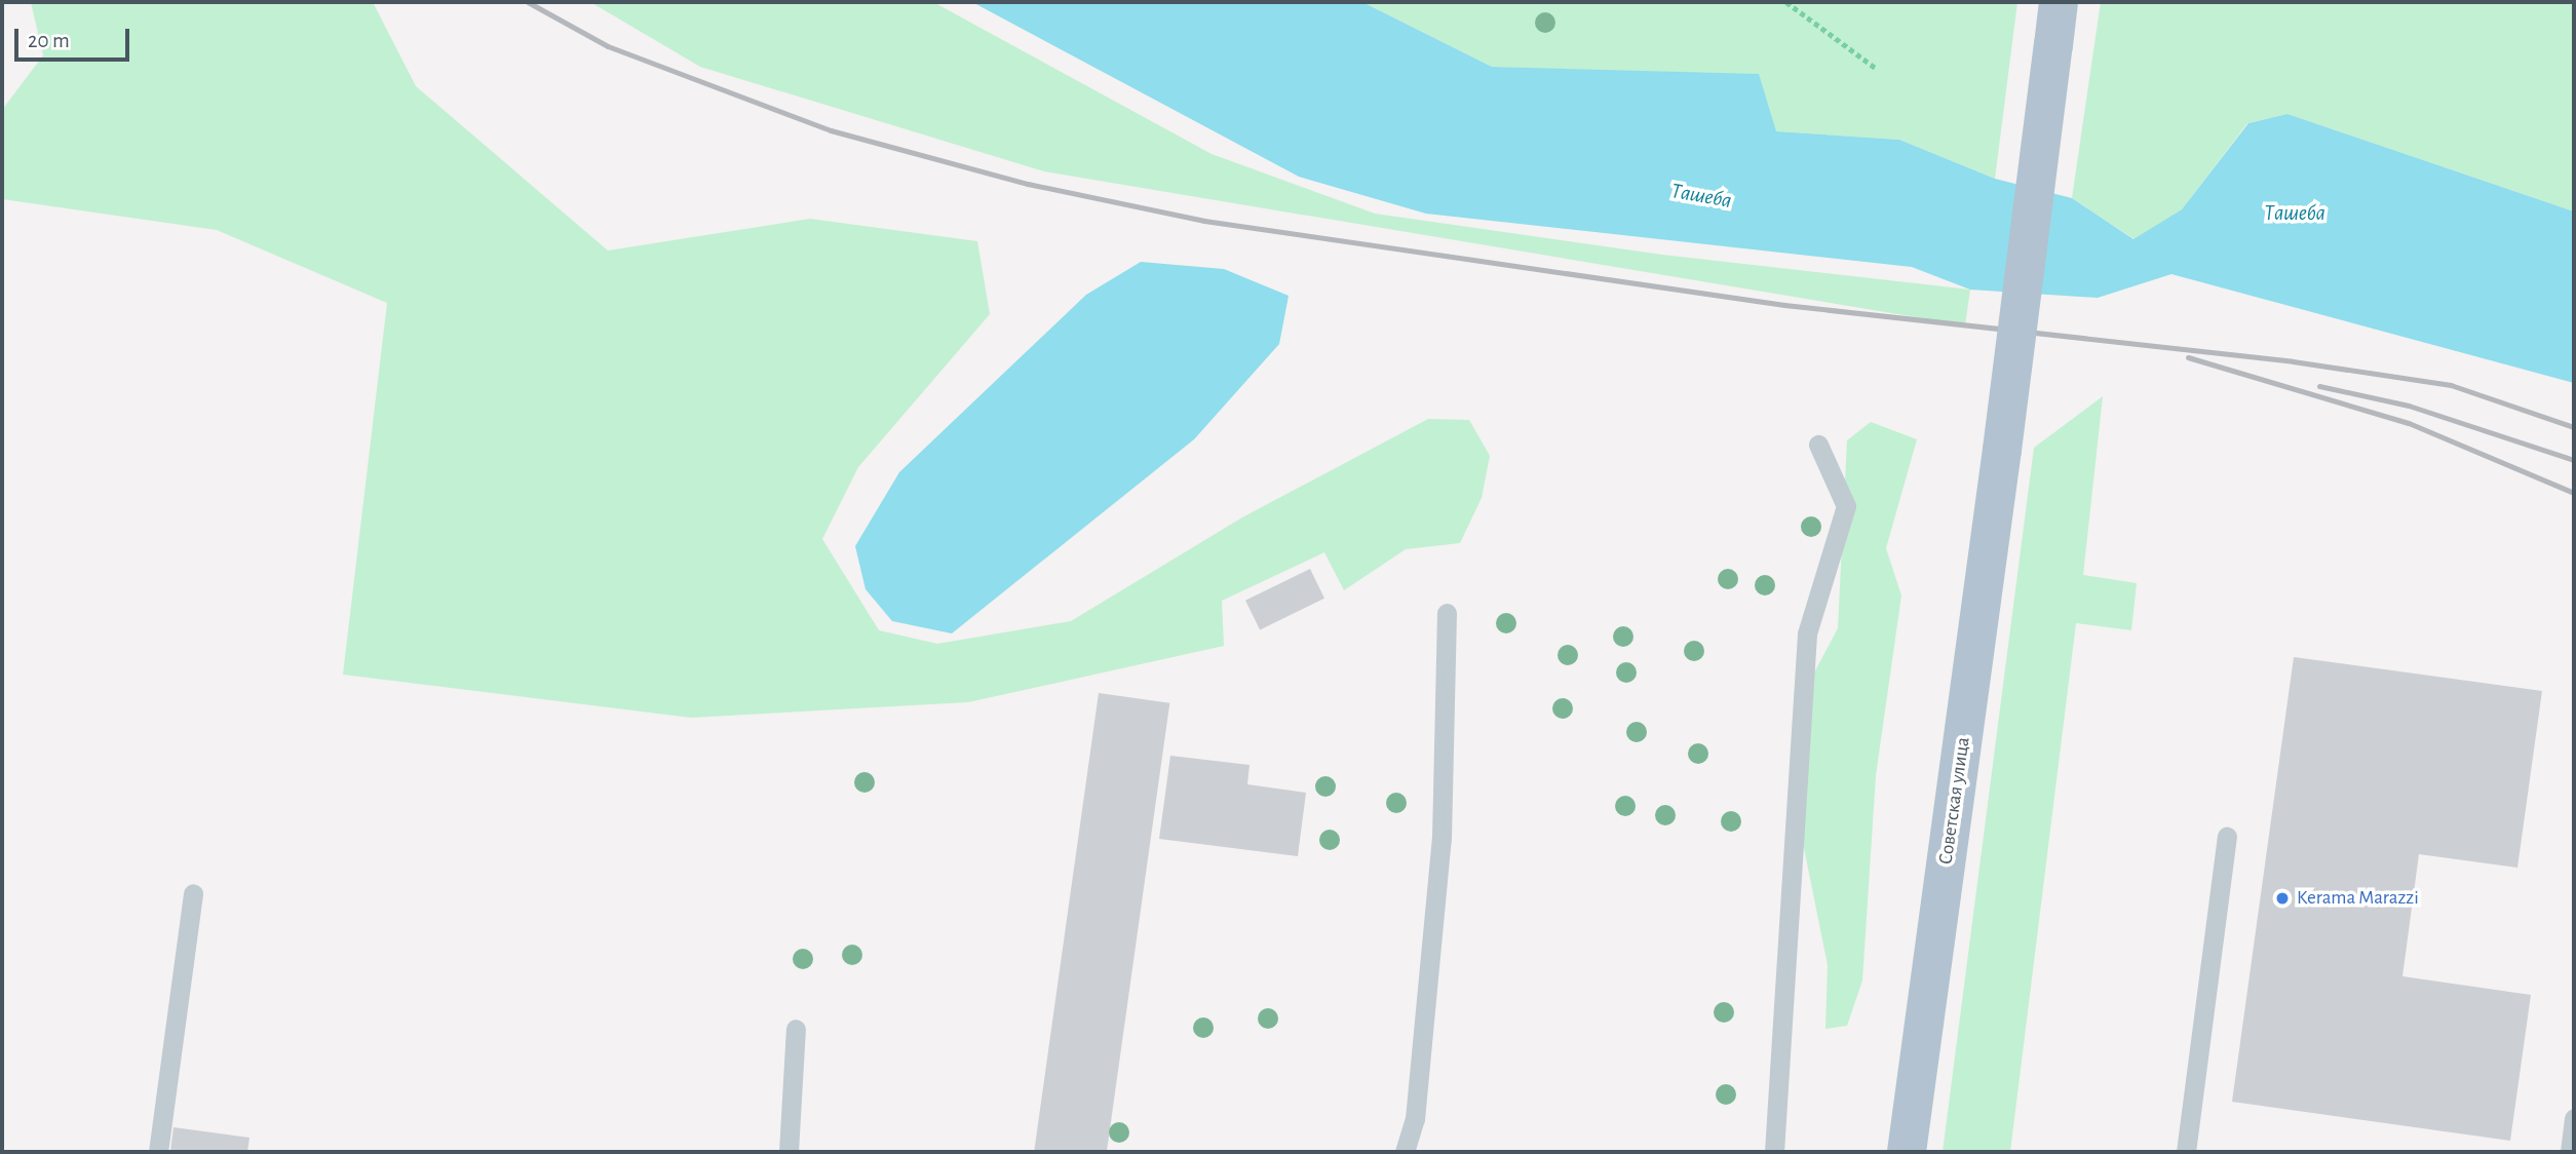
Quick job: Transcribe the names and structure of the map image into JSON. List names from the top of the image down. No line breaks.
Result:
{"streets":{"main road":["Советская улица"]},"water":["Ташеба"],"places":["Kerama Marazzi"],"scale_bar":"20 m"}
